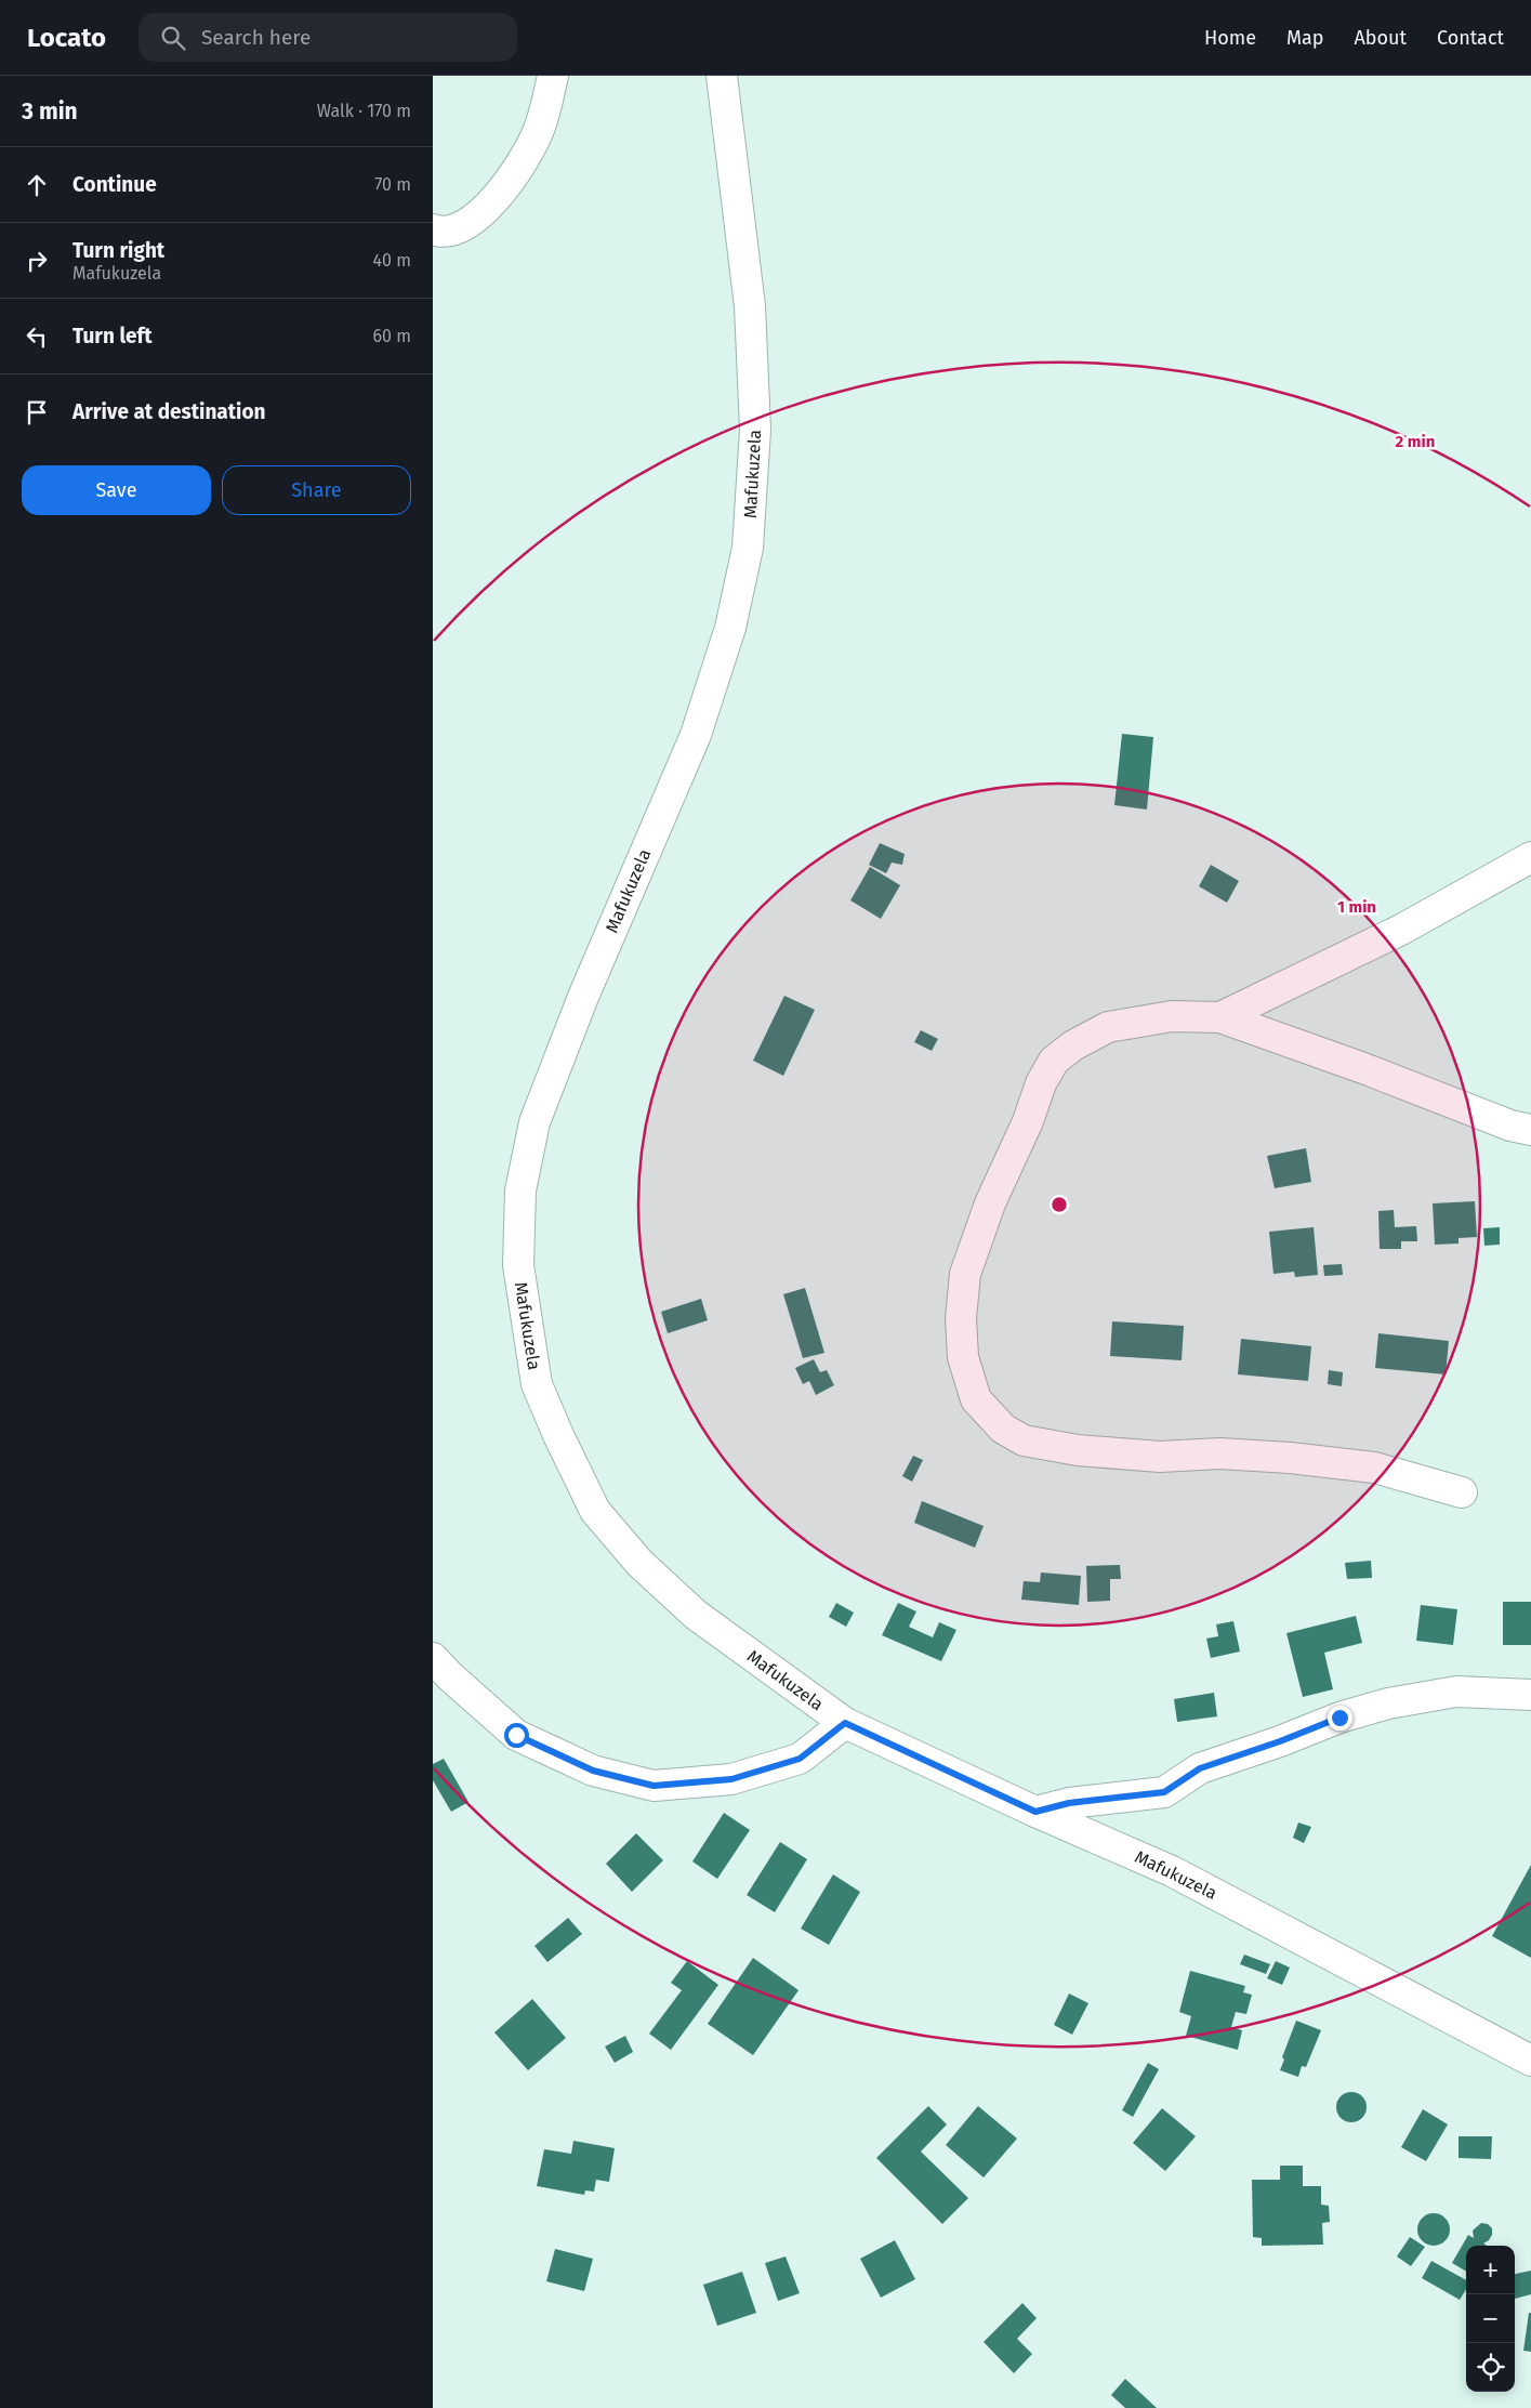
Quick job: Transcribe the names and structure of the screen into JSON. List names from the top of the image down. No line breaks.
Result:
{"streets":{"street":["Mafukuzela"]},"page":{"header":"Locato","search":"Search here","nav":["Home","Map","About","Contact"],"heading":["3 min","Walk · 170 m"],"list":[["Continue","70 m"],["Turn right","Mafukuzela","40 m"],["Turn left","60 m"],"Arrive at destination"],"buttons":["Save","Share"],"map_buttons":["+","−"]},"rings":["2 min","1 min"]}
